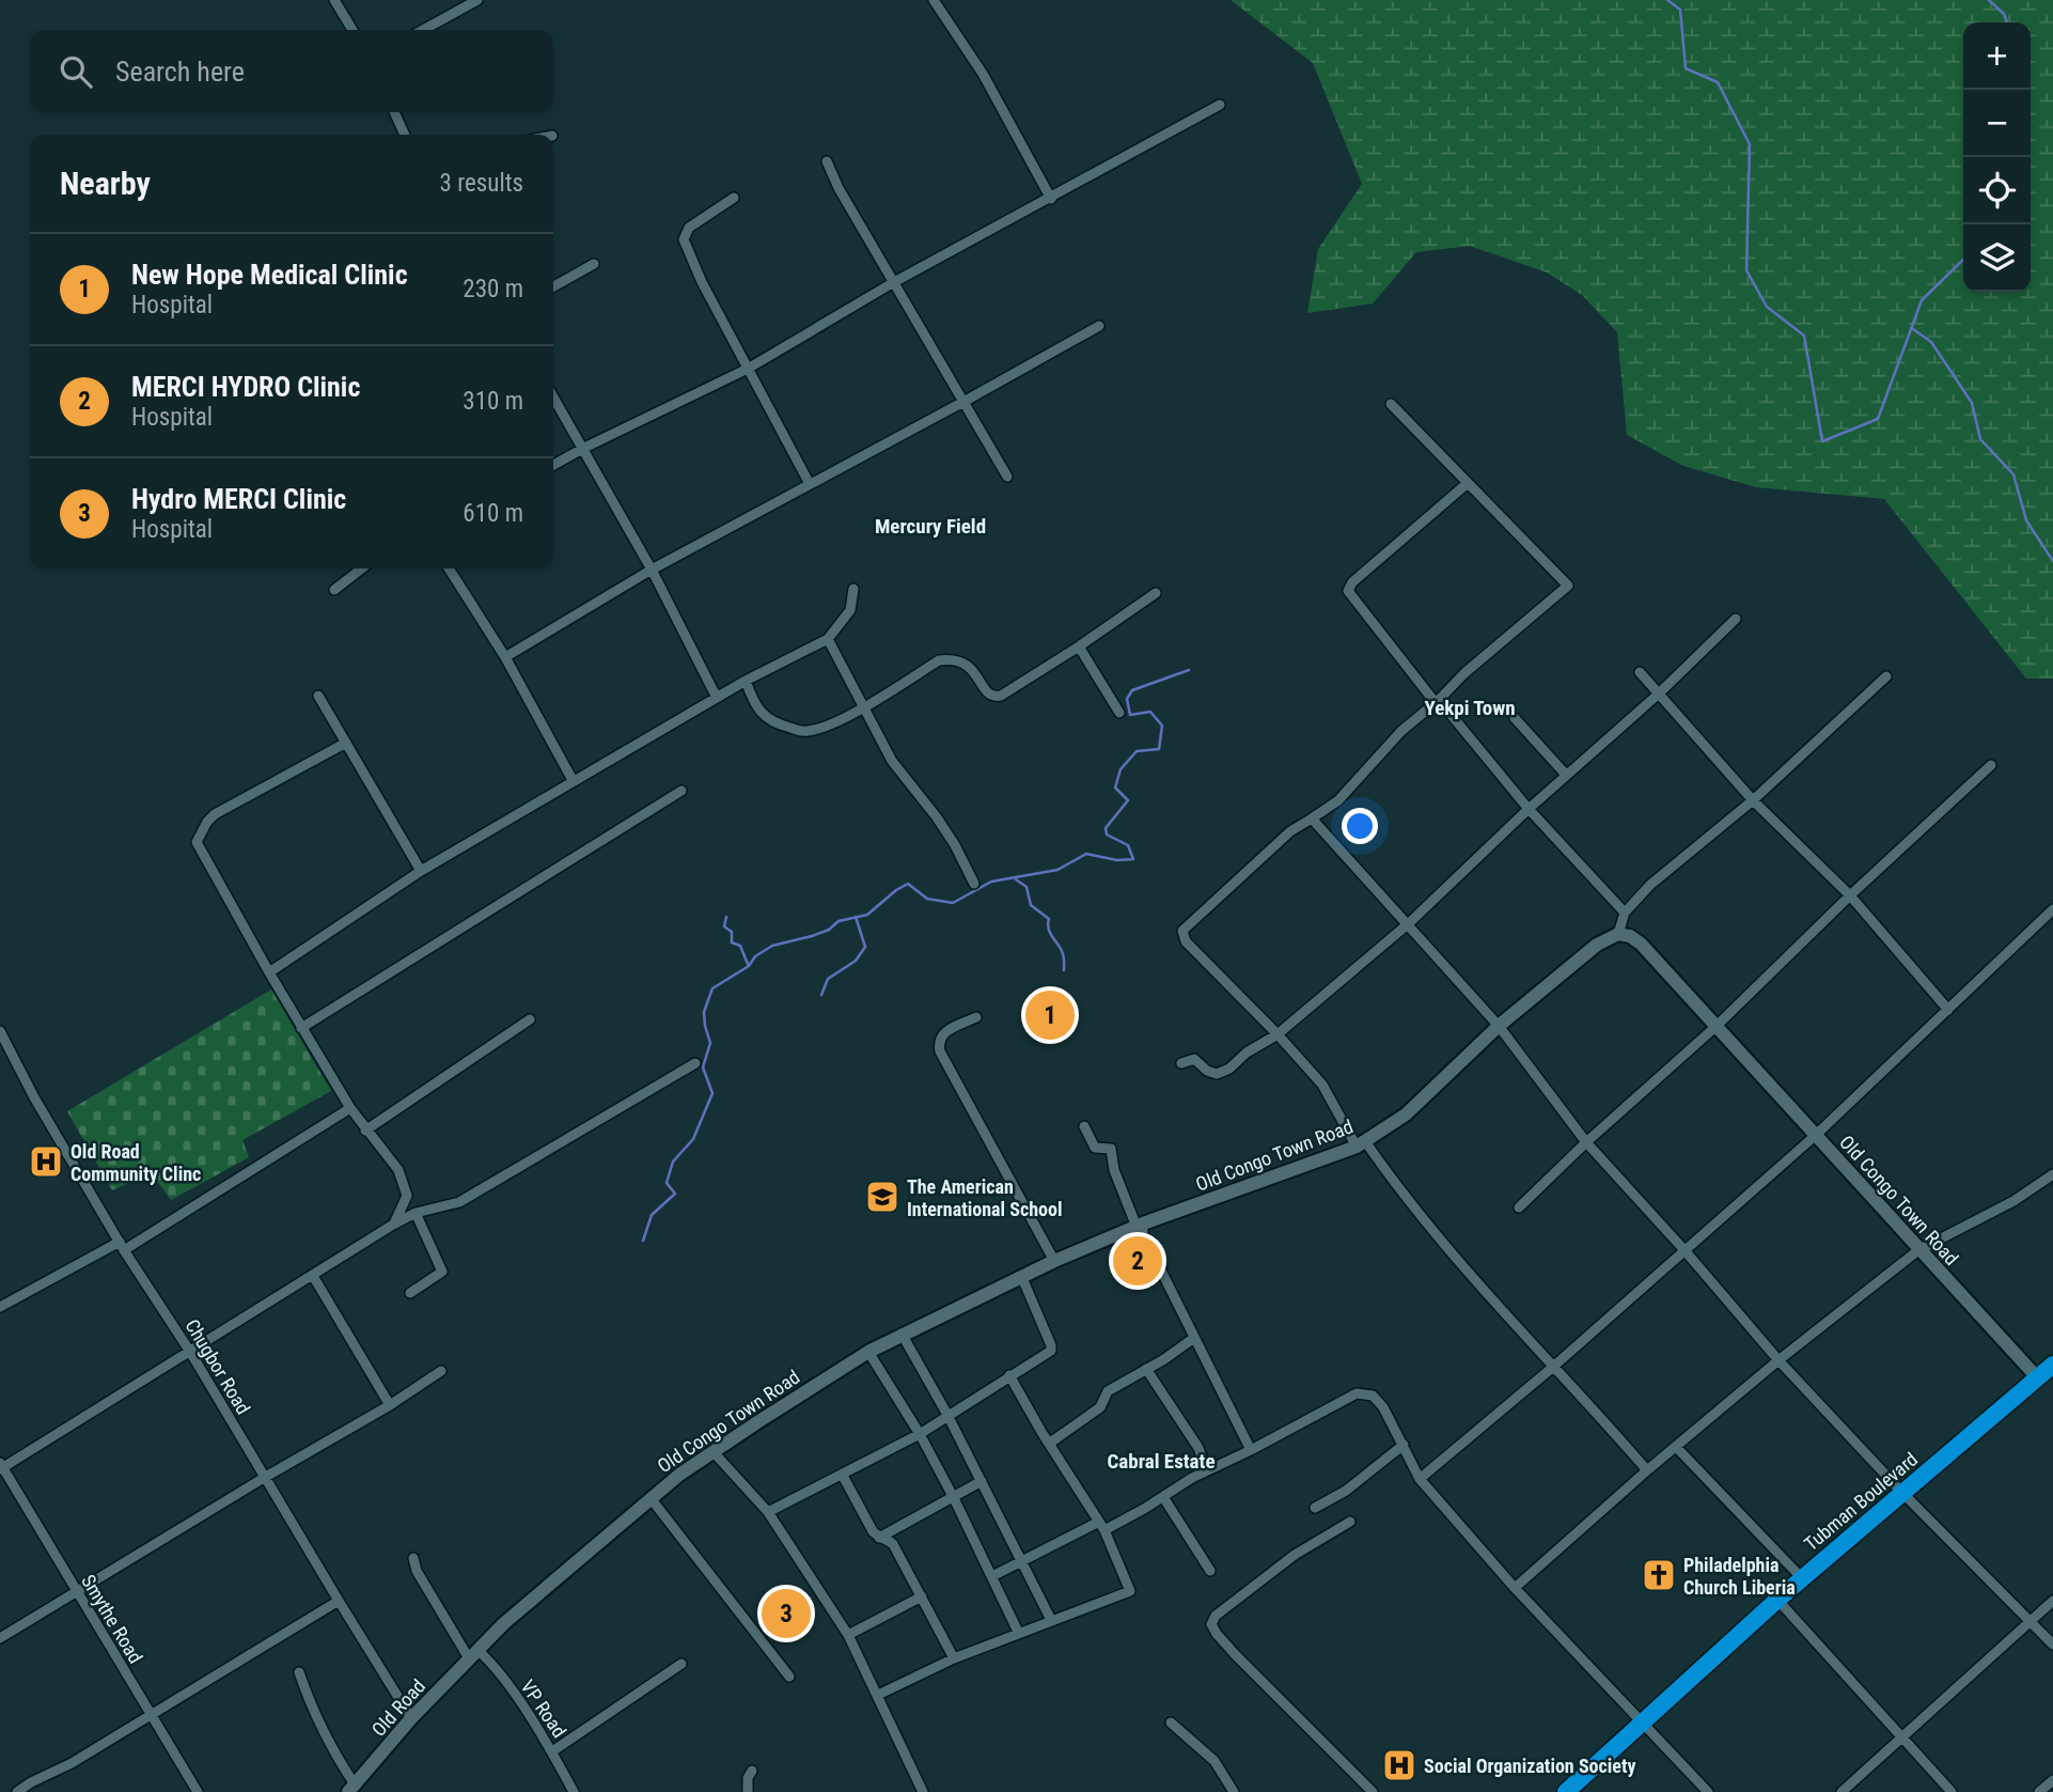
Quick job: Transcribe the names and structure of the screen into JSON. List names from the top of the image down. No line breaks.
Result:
{"streets":{"highway":["Tubman Boulevard"],"street":["Old Congo Town Road","Chugbor Road","Smythe Road","Old Road","VP Road"]},"crossings":[["Old Congo Town Road","Tubman Boulevard"],["Old Congo Town Road","Old Road"],["Old Congo Town Road","VP Road"],["Chugbor Road","Old Road"],["Old Road","VP Road"]],"districts":["Mercury Field","Yekpi Town","Cabral Estate"],"places":{"hospital":["Old Road Community Clinc","Social Organization Society"],"school or university":["The American International School"],"church":["Philadelphia Church Liberia"]},"page":{"map_buttons":["+","−"],"search":"Search here","heading":["Nearby","3 results"],"list":[{"mark":"1","name":"New Hope Medical Clinic","note":"Hospital","value":"230 m"},{"mark":"2","name":"MERCI HYDRO Clinic","note":"Hospital","value":"310 m"},{"mark":"3","name":"Hydro MERCI Clinic","note":"Hospital","value":"610 m"}],"pins":["1","2","3"]}}
